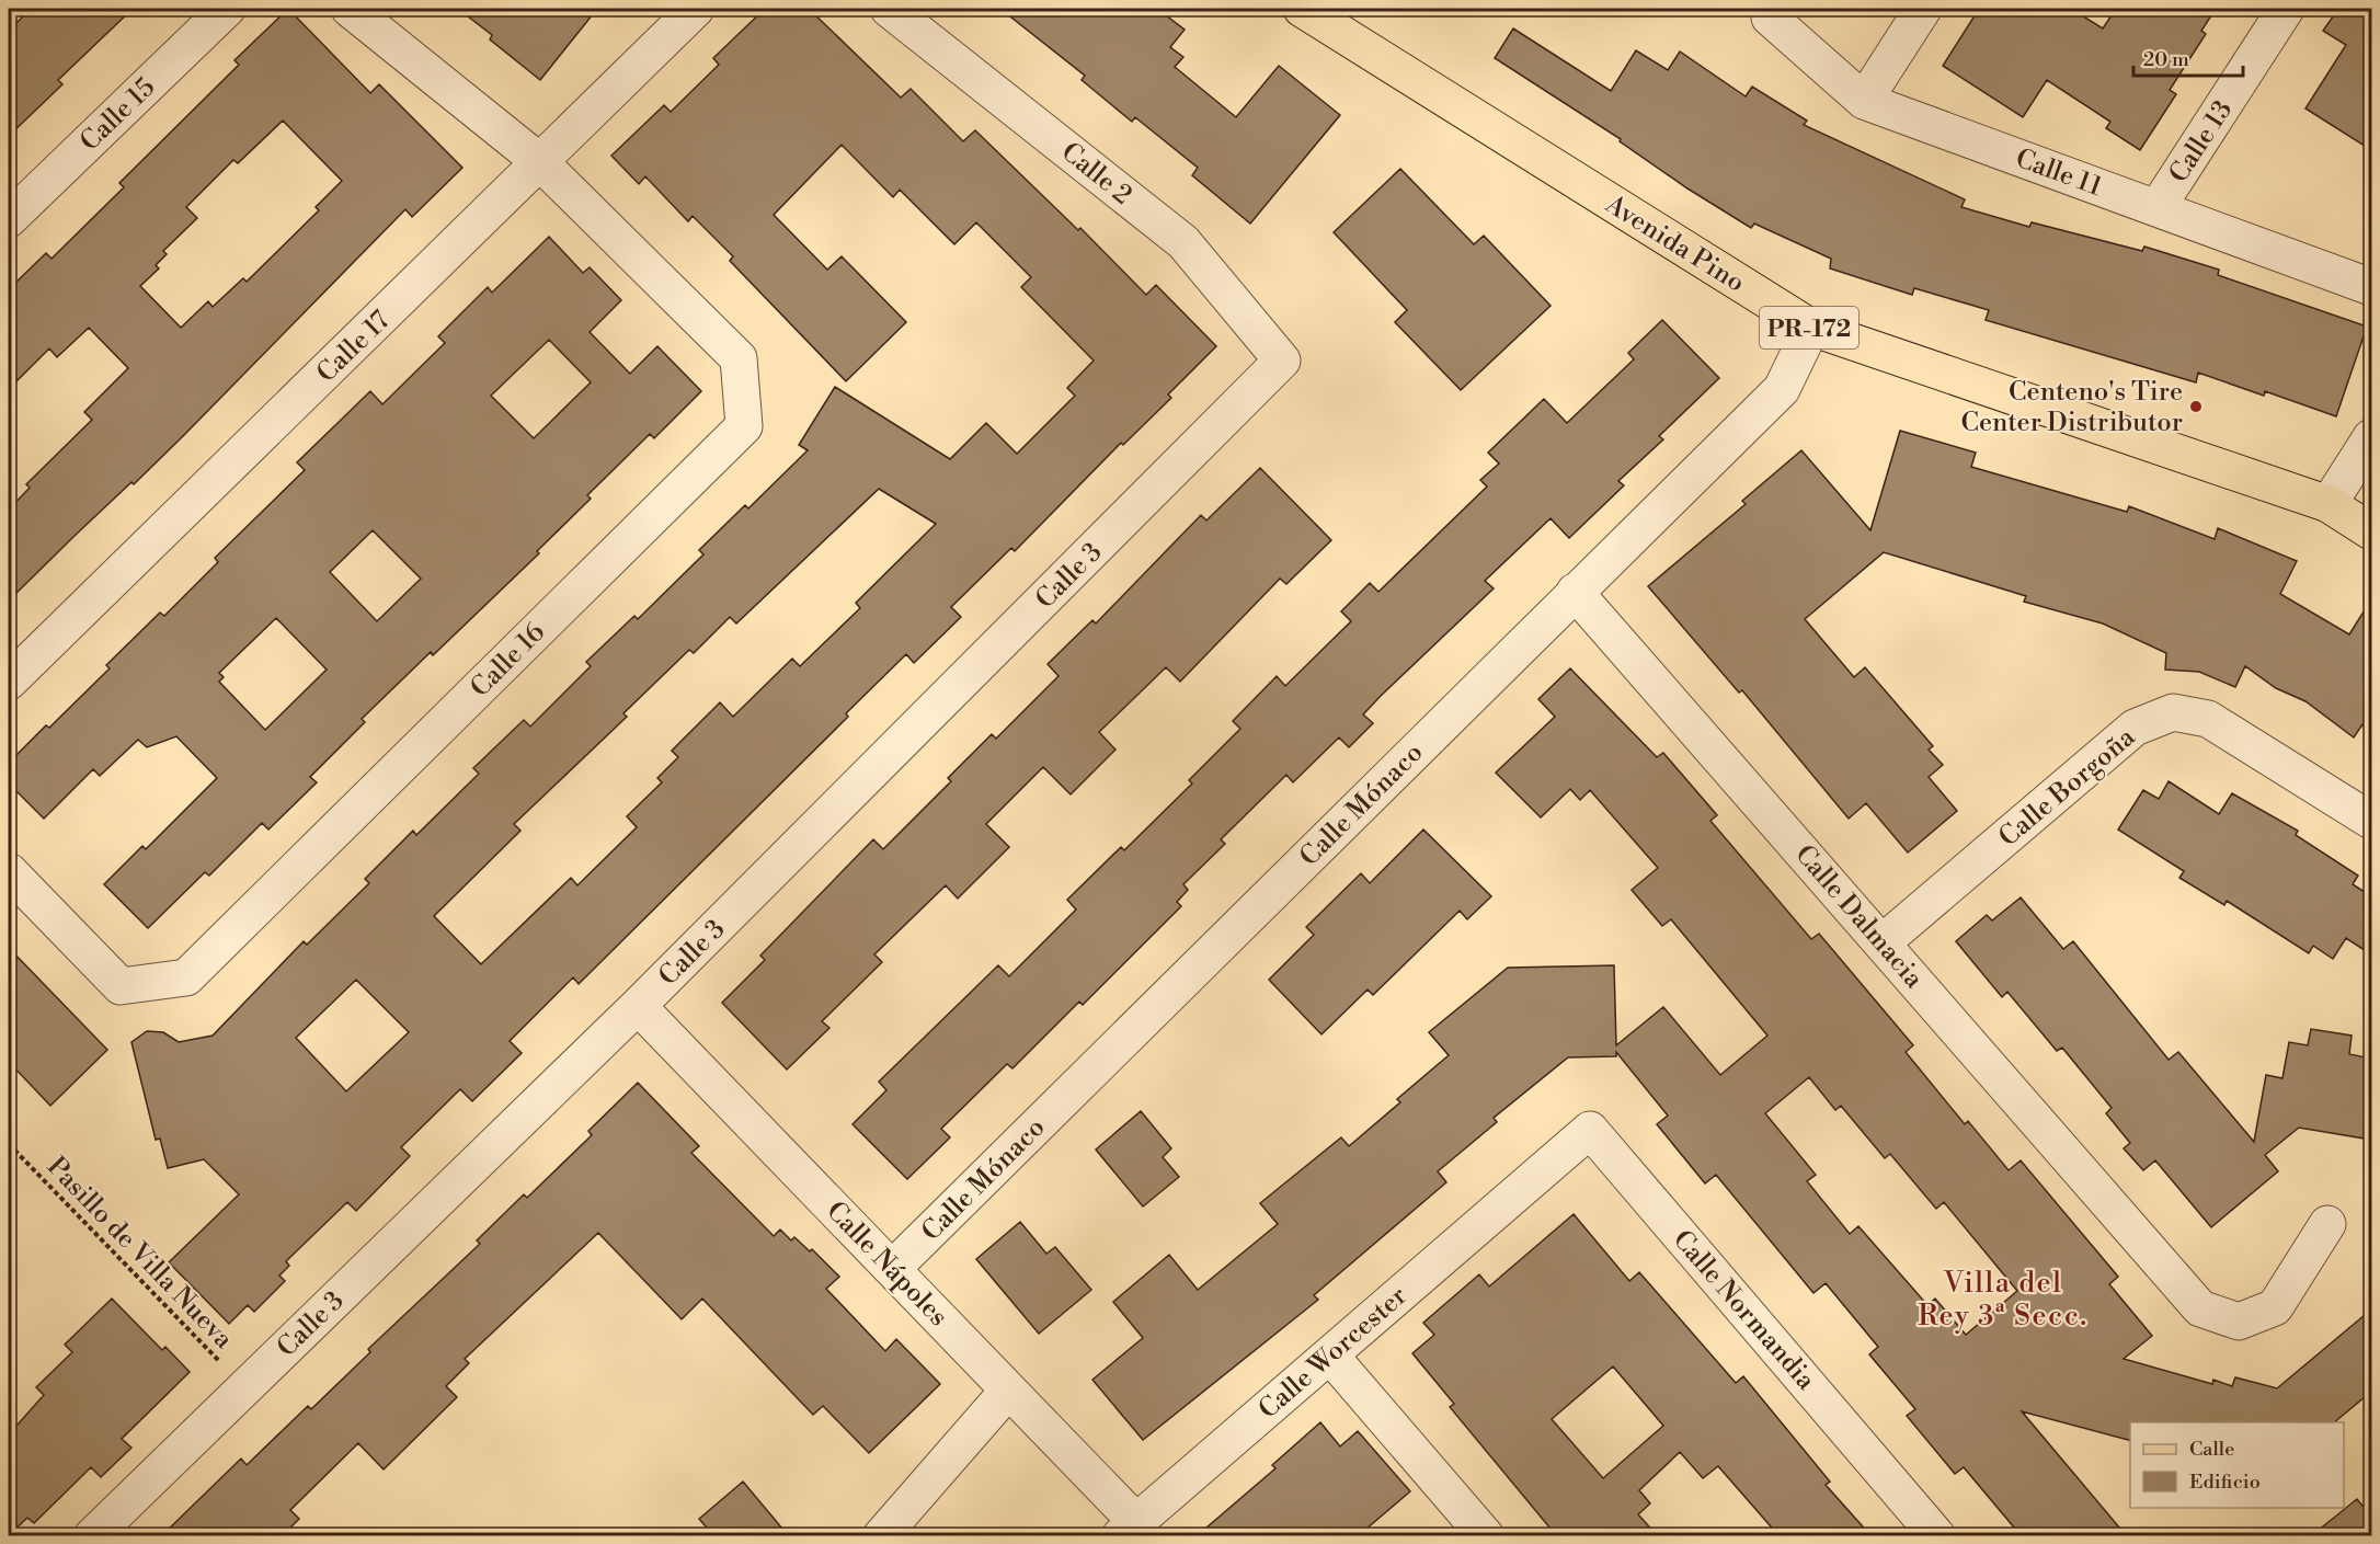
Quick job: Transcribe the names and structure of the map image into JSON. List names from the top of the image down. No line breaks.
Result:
{"streets":{"main road":["Avenida Pino","PR-172"],"street":["Calle 15","Calle 13","Calle 11","Calle 2","Calle 17","Calle 3","Calle 16","Calle Borgoña","Calle Mónaco","Calle Dalmacia","Calle Nápoles","Calle Normandia","Calle Worcester"],"path":["Pasillo de Villa Nueva"]},"crossings":[["Calle 13","Calle 11"],["Calle 2","Calle 3"],["Avenida Pino","Calle Mónaco"],["Calle 17","Calle 16"],["Calle 3","Pasillo de Villa Nueva"],["Calle 3","Calle Nápoles"],["Calle Borgoña","Calle Dalmacia"],["Calle Mónaco","Calle Dalmacia"],["Calle Mónaco","Calle Nápoles"],["Calle Nápoles","Calle Worcester"],["Calle Normandia","Calle Worcester"]],"districts":["Villa del Rey 3ª Secc."],"places":["Centeno's Tire Center Distributor"],"legend":["Calle","Edificio"],"scale_bar":"20 m"}
